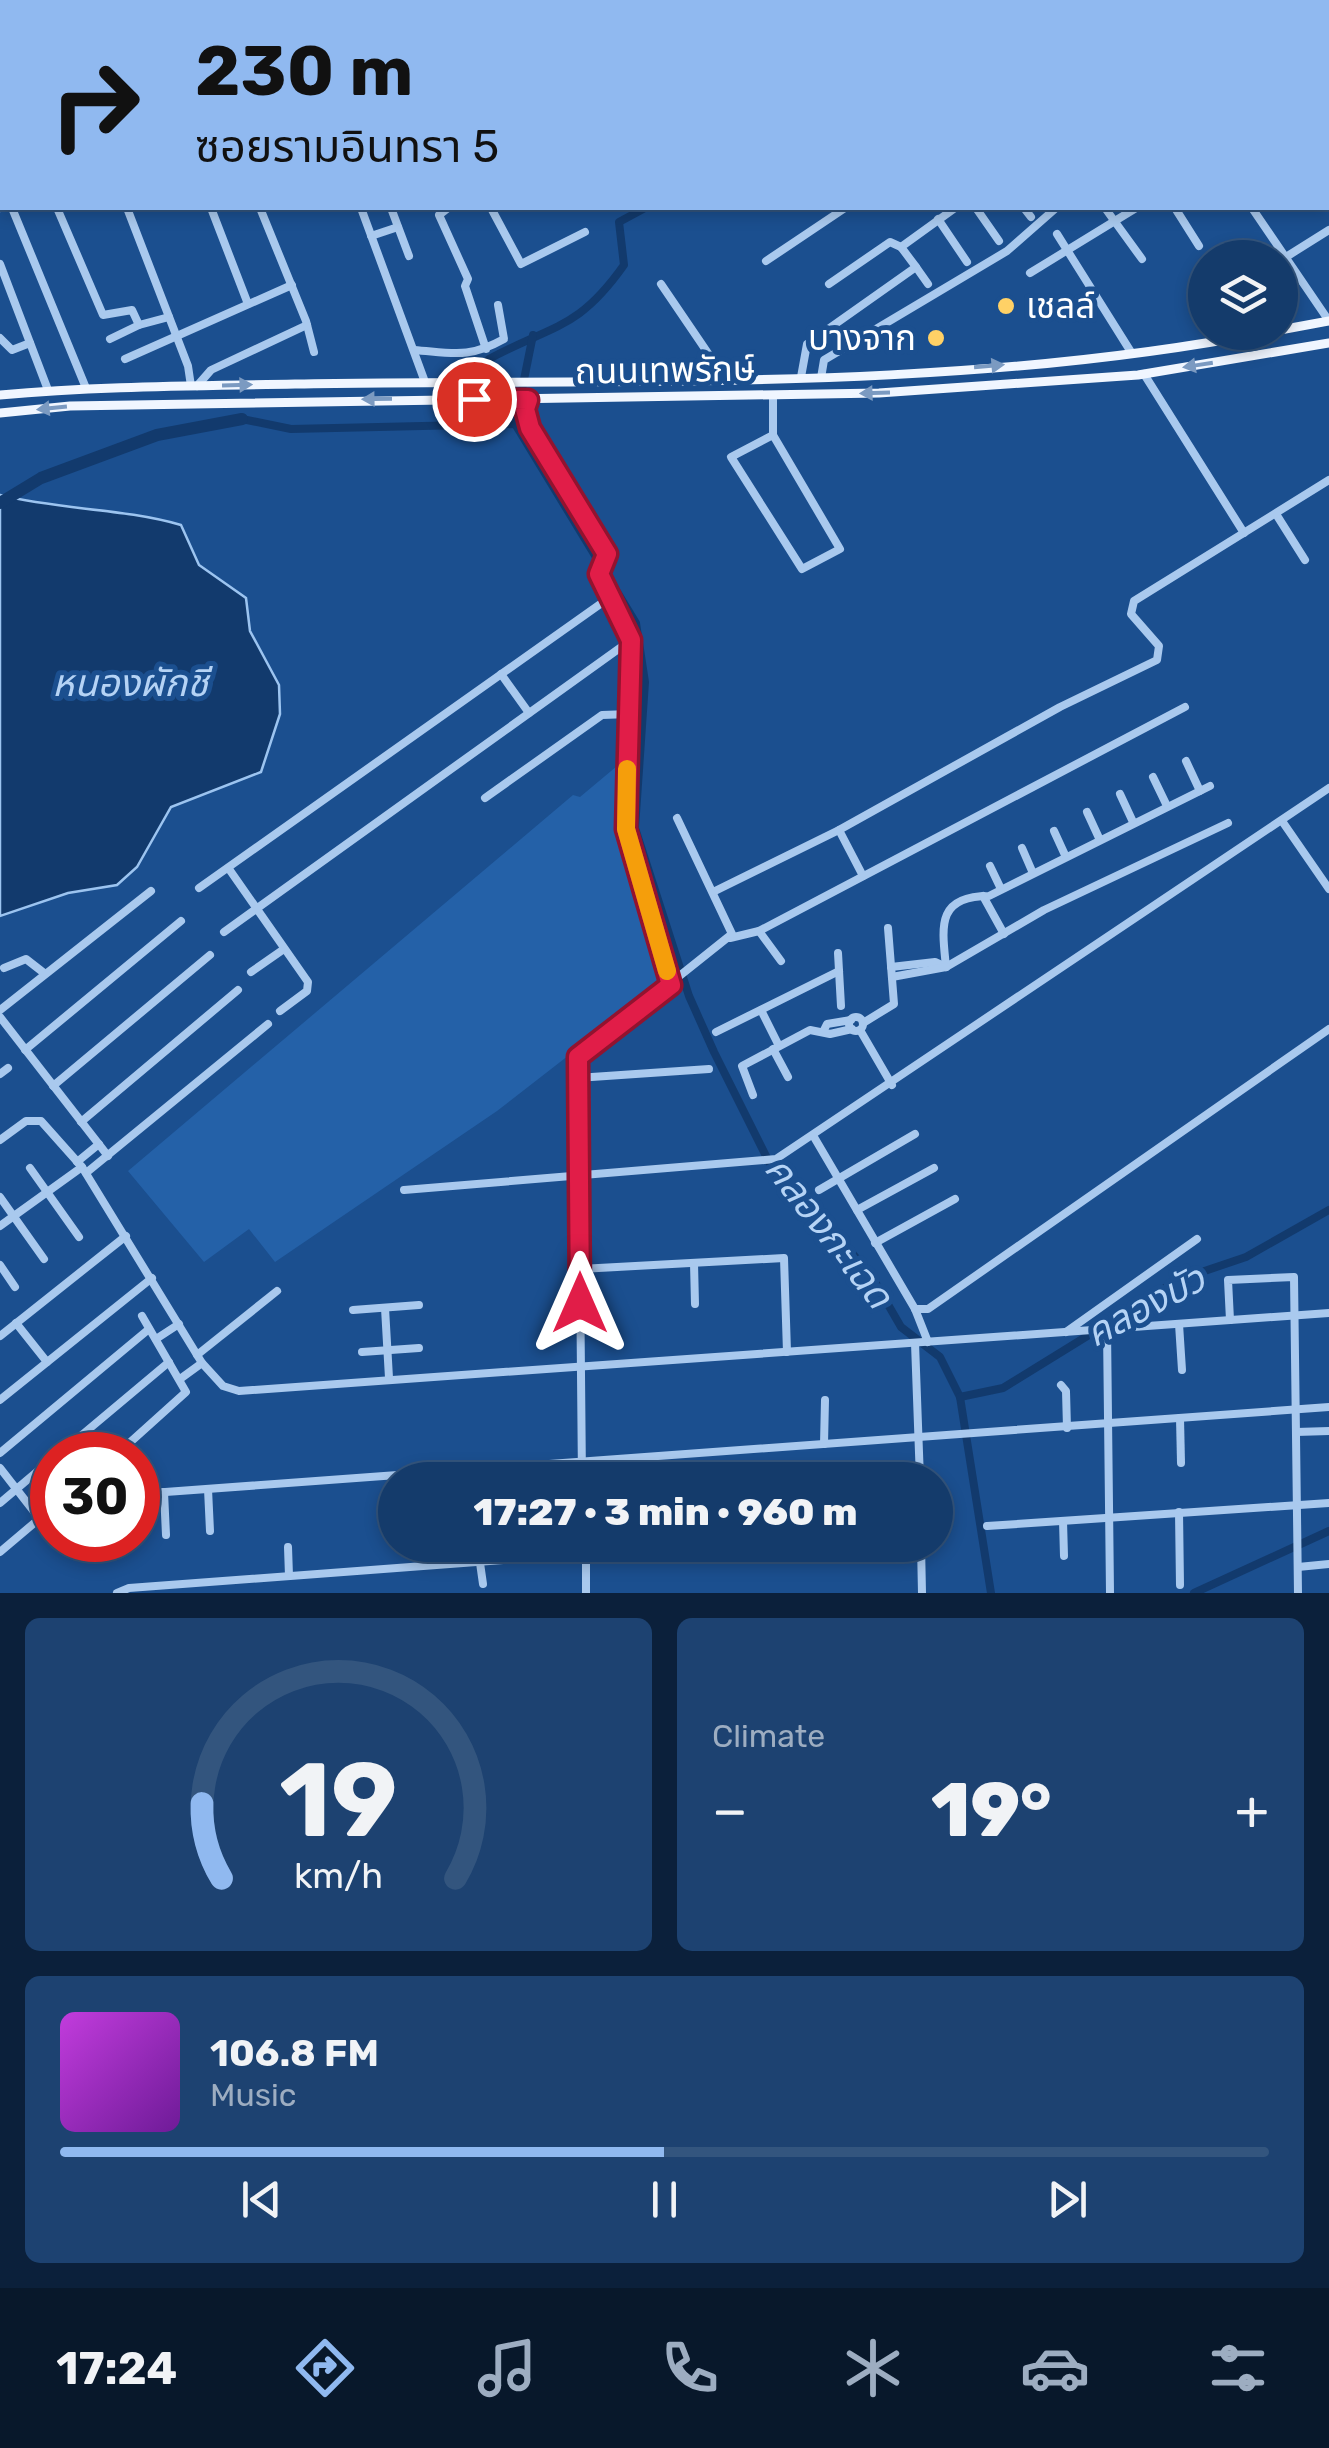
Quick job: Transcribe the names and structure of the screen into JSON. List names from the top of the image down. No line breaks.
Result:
{"streets":{"main road":["ถนนเทพรักษ์"]},"water":["หนองผักชี","คลองกะเฉด","คลองบัว"],"places":["เชลล์","บางจาก"],"page":{"turn":["230 m","ซอยรามอินทรา 5"],"limit":"30","trip":"17:27 · 3 min · 960 m","tile":"Climate","heat":["−","19°","+"],"song":["106.8 FM","Music"],"tabs":"17:24","gauge":["19","km/h"]}}
